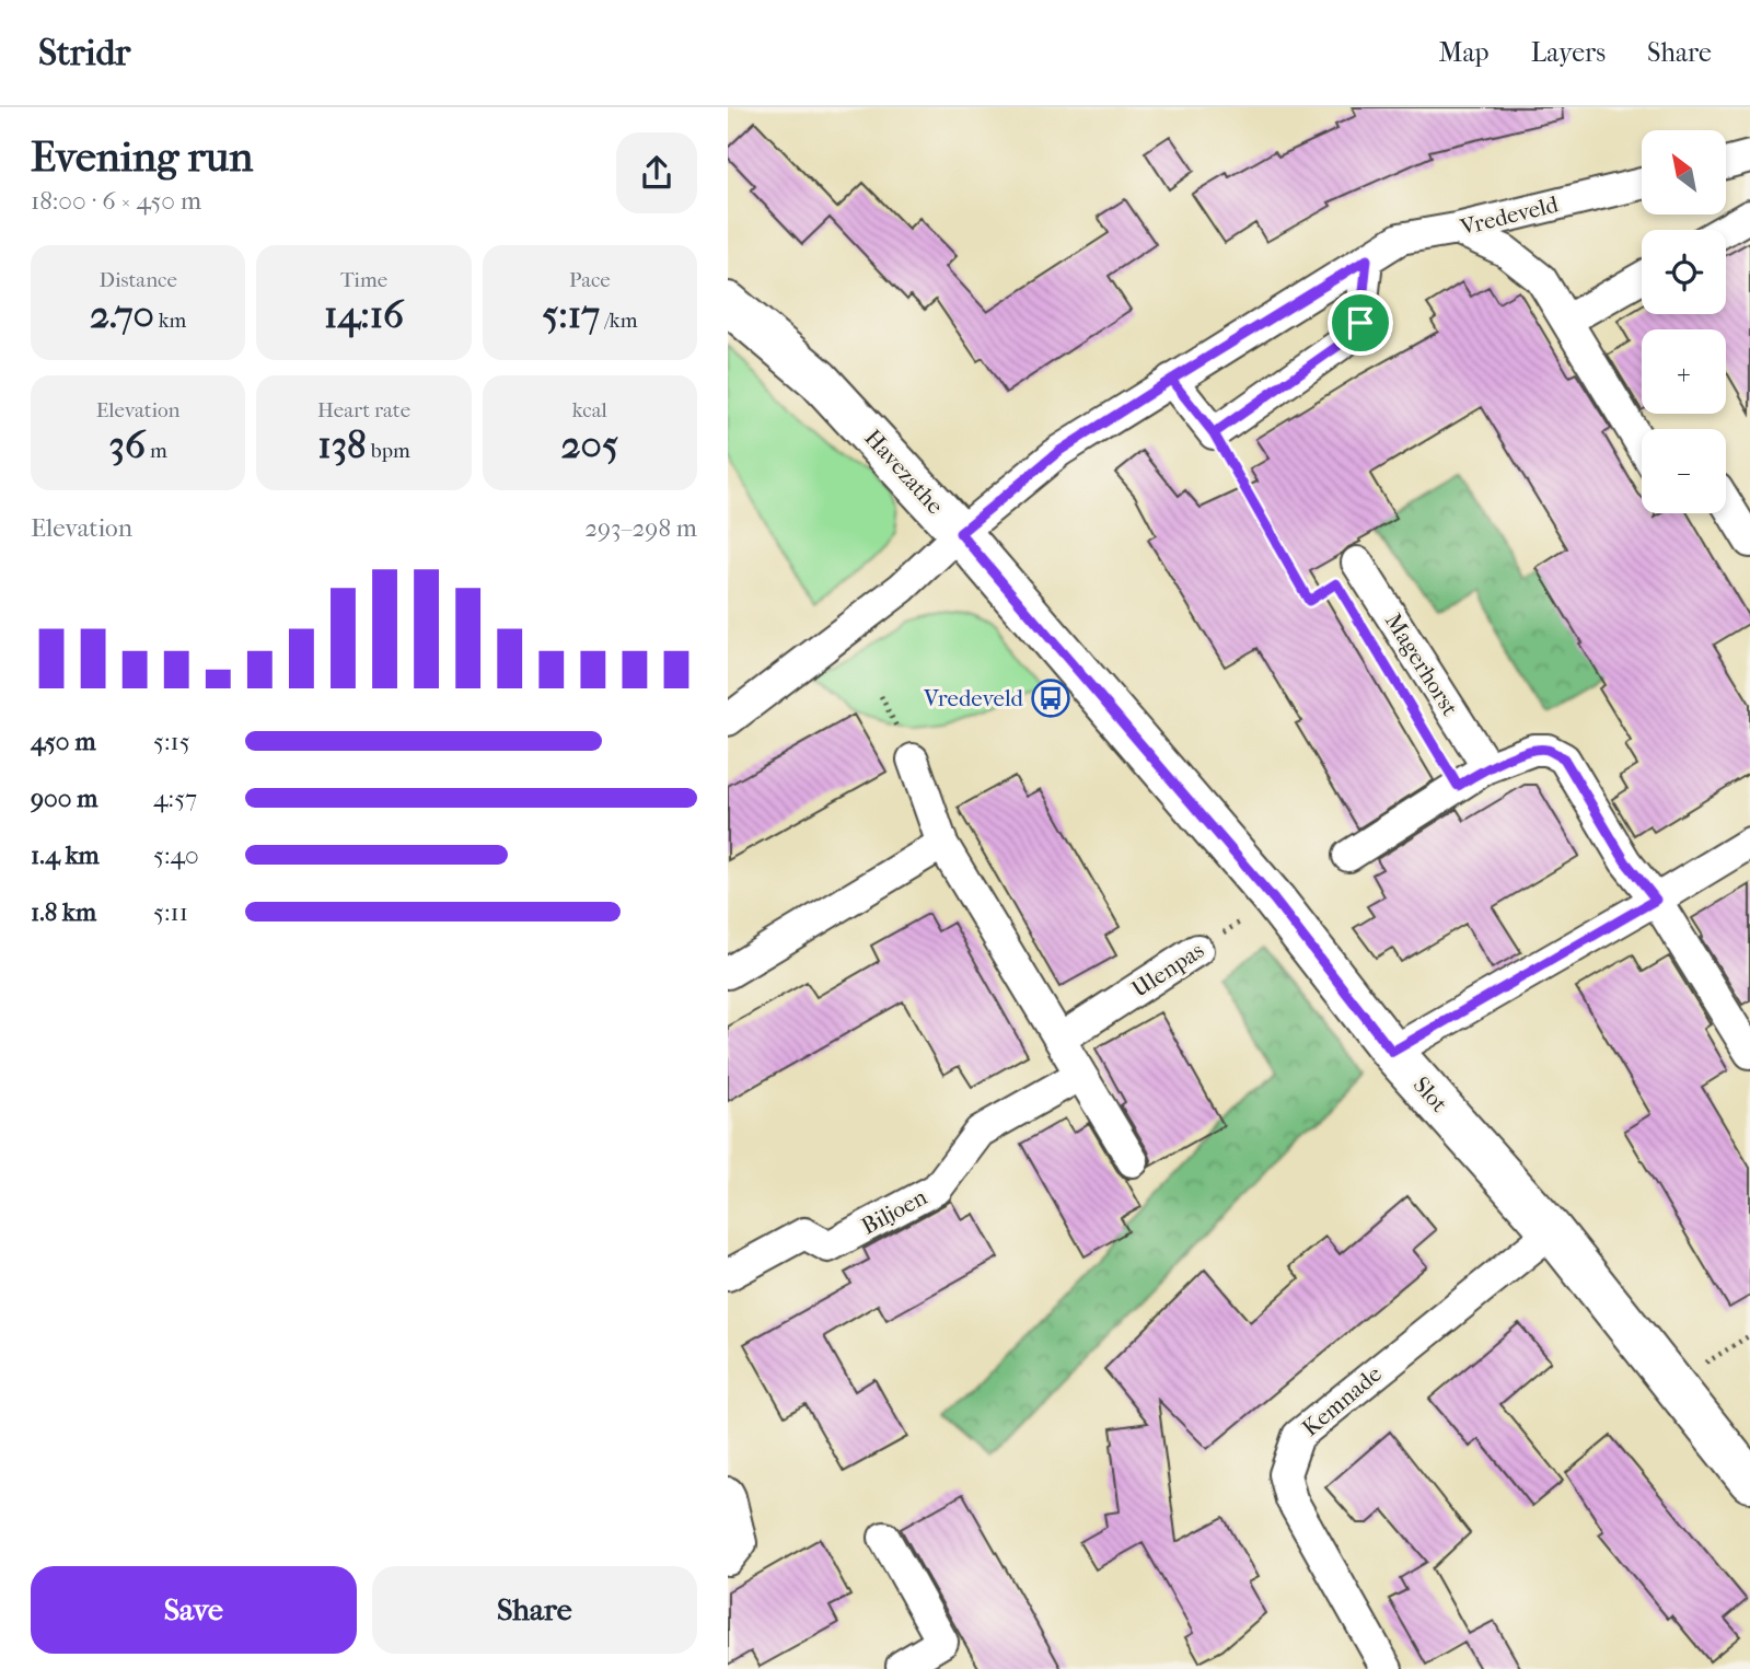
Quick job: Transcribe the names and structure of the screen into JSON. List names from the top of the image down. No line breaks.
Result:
{"streets":{"street":["Vredeveld","Havezathe","Magerhorst","Ulenpas","Slot","Biljoen","Kemnade"]},"crossings":[["Vredeveld","Havezathe"],["Vredeveld","Slot"],["Havezathe","Slot"],["Ulenpas","Slot"],["Slot","Kemnade"]],"places":{"bus stop":["Vredeveld"]},"north":"top left","page":{"header":"Stridr","nav":["Map","Layers","Share"],"heading":["Evening run","18:00 · 6 × 450 m"],"map_buttons":["+","−"],"stats":[["Distance","2.70 km"],["Time","14:16"],["Pace","5:17 /km"],["Elevation","36 m"],["Heart rate","138 bpm"],["kcal","205"]],"chart":["Elevation","293–298 m"],"list":[{"name":"450 m","note":"5:15"},{"name":"900 m","note":"4:57"},{"name":"1.4 km","note":"5:40"},{"name":"1.8 km","note":"5:11"}],"buttons":["Save","Share"]}}
